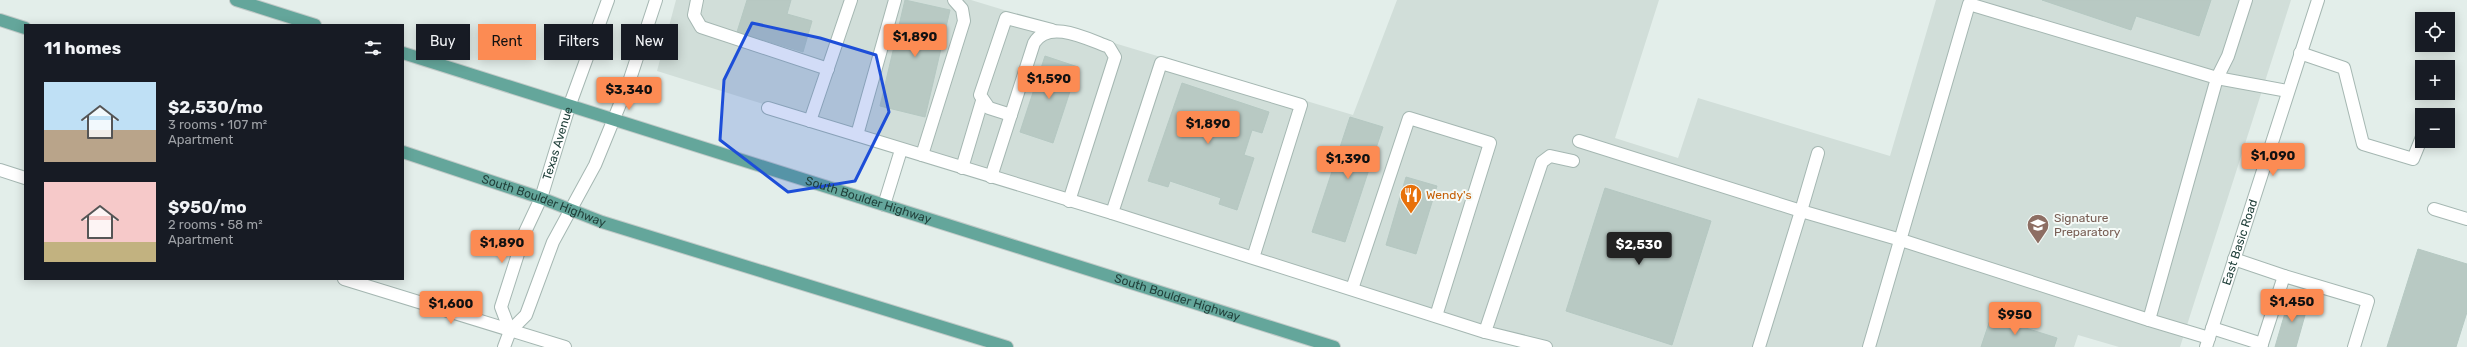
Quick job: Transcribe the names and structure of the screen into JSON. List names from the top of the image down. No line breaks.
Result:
{"streets":{"main road":["South Boulder Highway"],"street":["Texas Avenue","East Basic Road"]},"crossings":[["Texas Avenue","South Boulder Highway"]],"places":{"restaurant":["Wendy's"],"school or university":["Signature Preparatory"]},"page":{"map_buttons":["+","−"],"price":["$1,890","$1,590","$3,340","$1,890","$1,090","$1,390","$1,890","$2,530","$1,450","$1,600","$950"],"chip":["Buy","Rent","Filters","New"],"heading":"11 homes","list":[{"name":"$2,530/mo","note":"3 rooms · 107 m² · Apartment"},{"name":"$950/mo","note":"2 rooms · 58 m² · Apartment"}]}}
